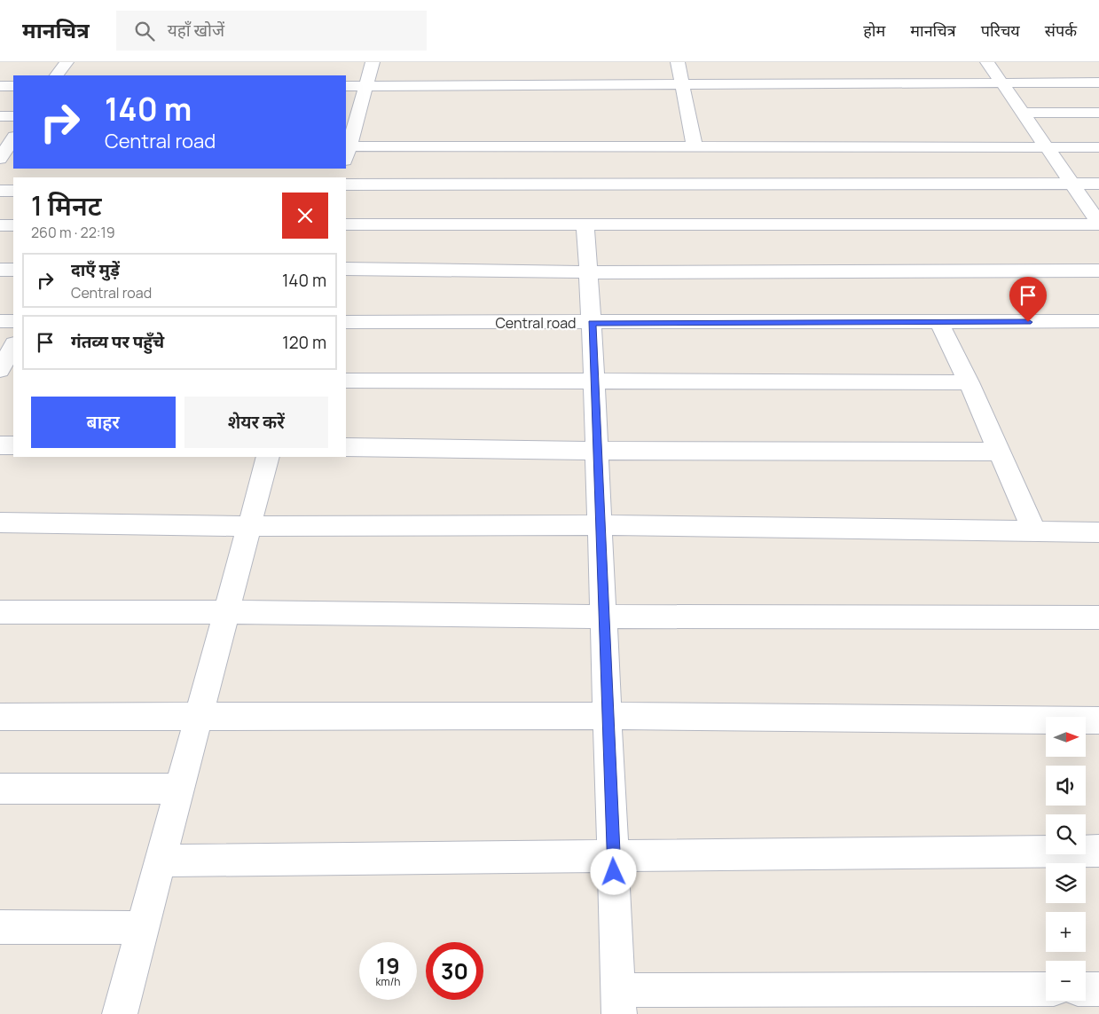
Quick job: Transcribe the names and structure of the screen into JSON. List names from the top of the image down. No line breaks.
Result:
{"streets":{"street":["Central road"]},"north":"right","page":{"header":"मानचित्र","search":"यहाँ खोजें","nav":["होम","मानचित्र","परिचय","संपर्क"],"turn":["140 m","Central road"],"heading":["1 मिनट","260 m · 22:19"],"list":[{"name":"दाएँ मुड़ें","note":"Central road","value":"140 m"},{"name":"गंतव्य पर पहुँचे","value":"120 m"}],"buttons":["बाहर","शेयर करें"],"map_buttons":["+","−"],"speed":"19 km/h","limit":"30"}}
